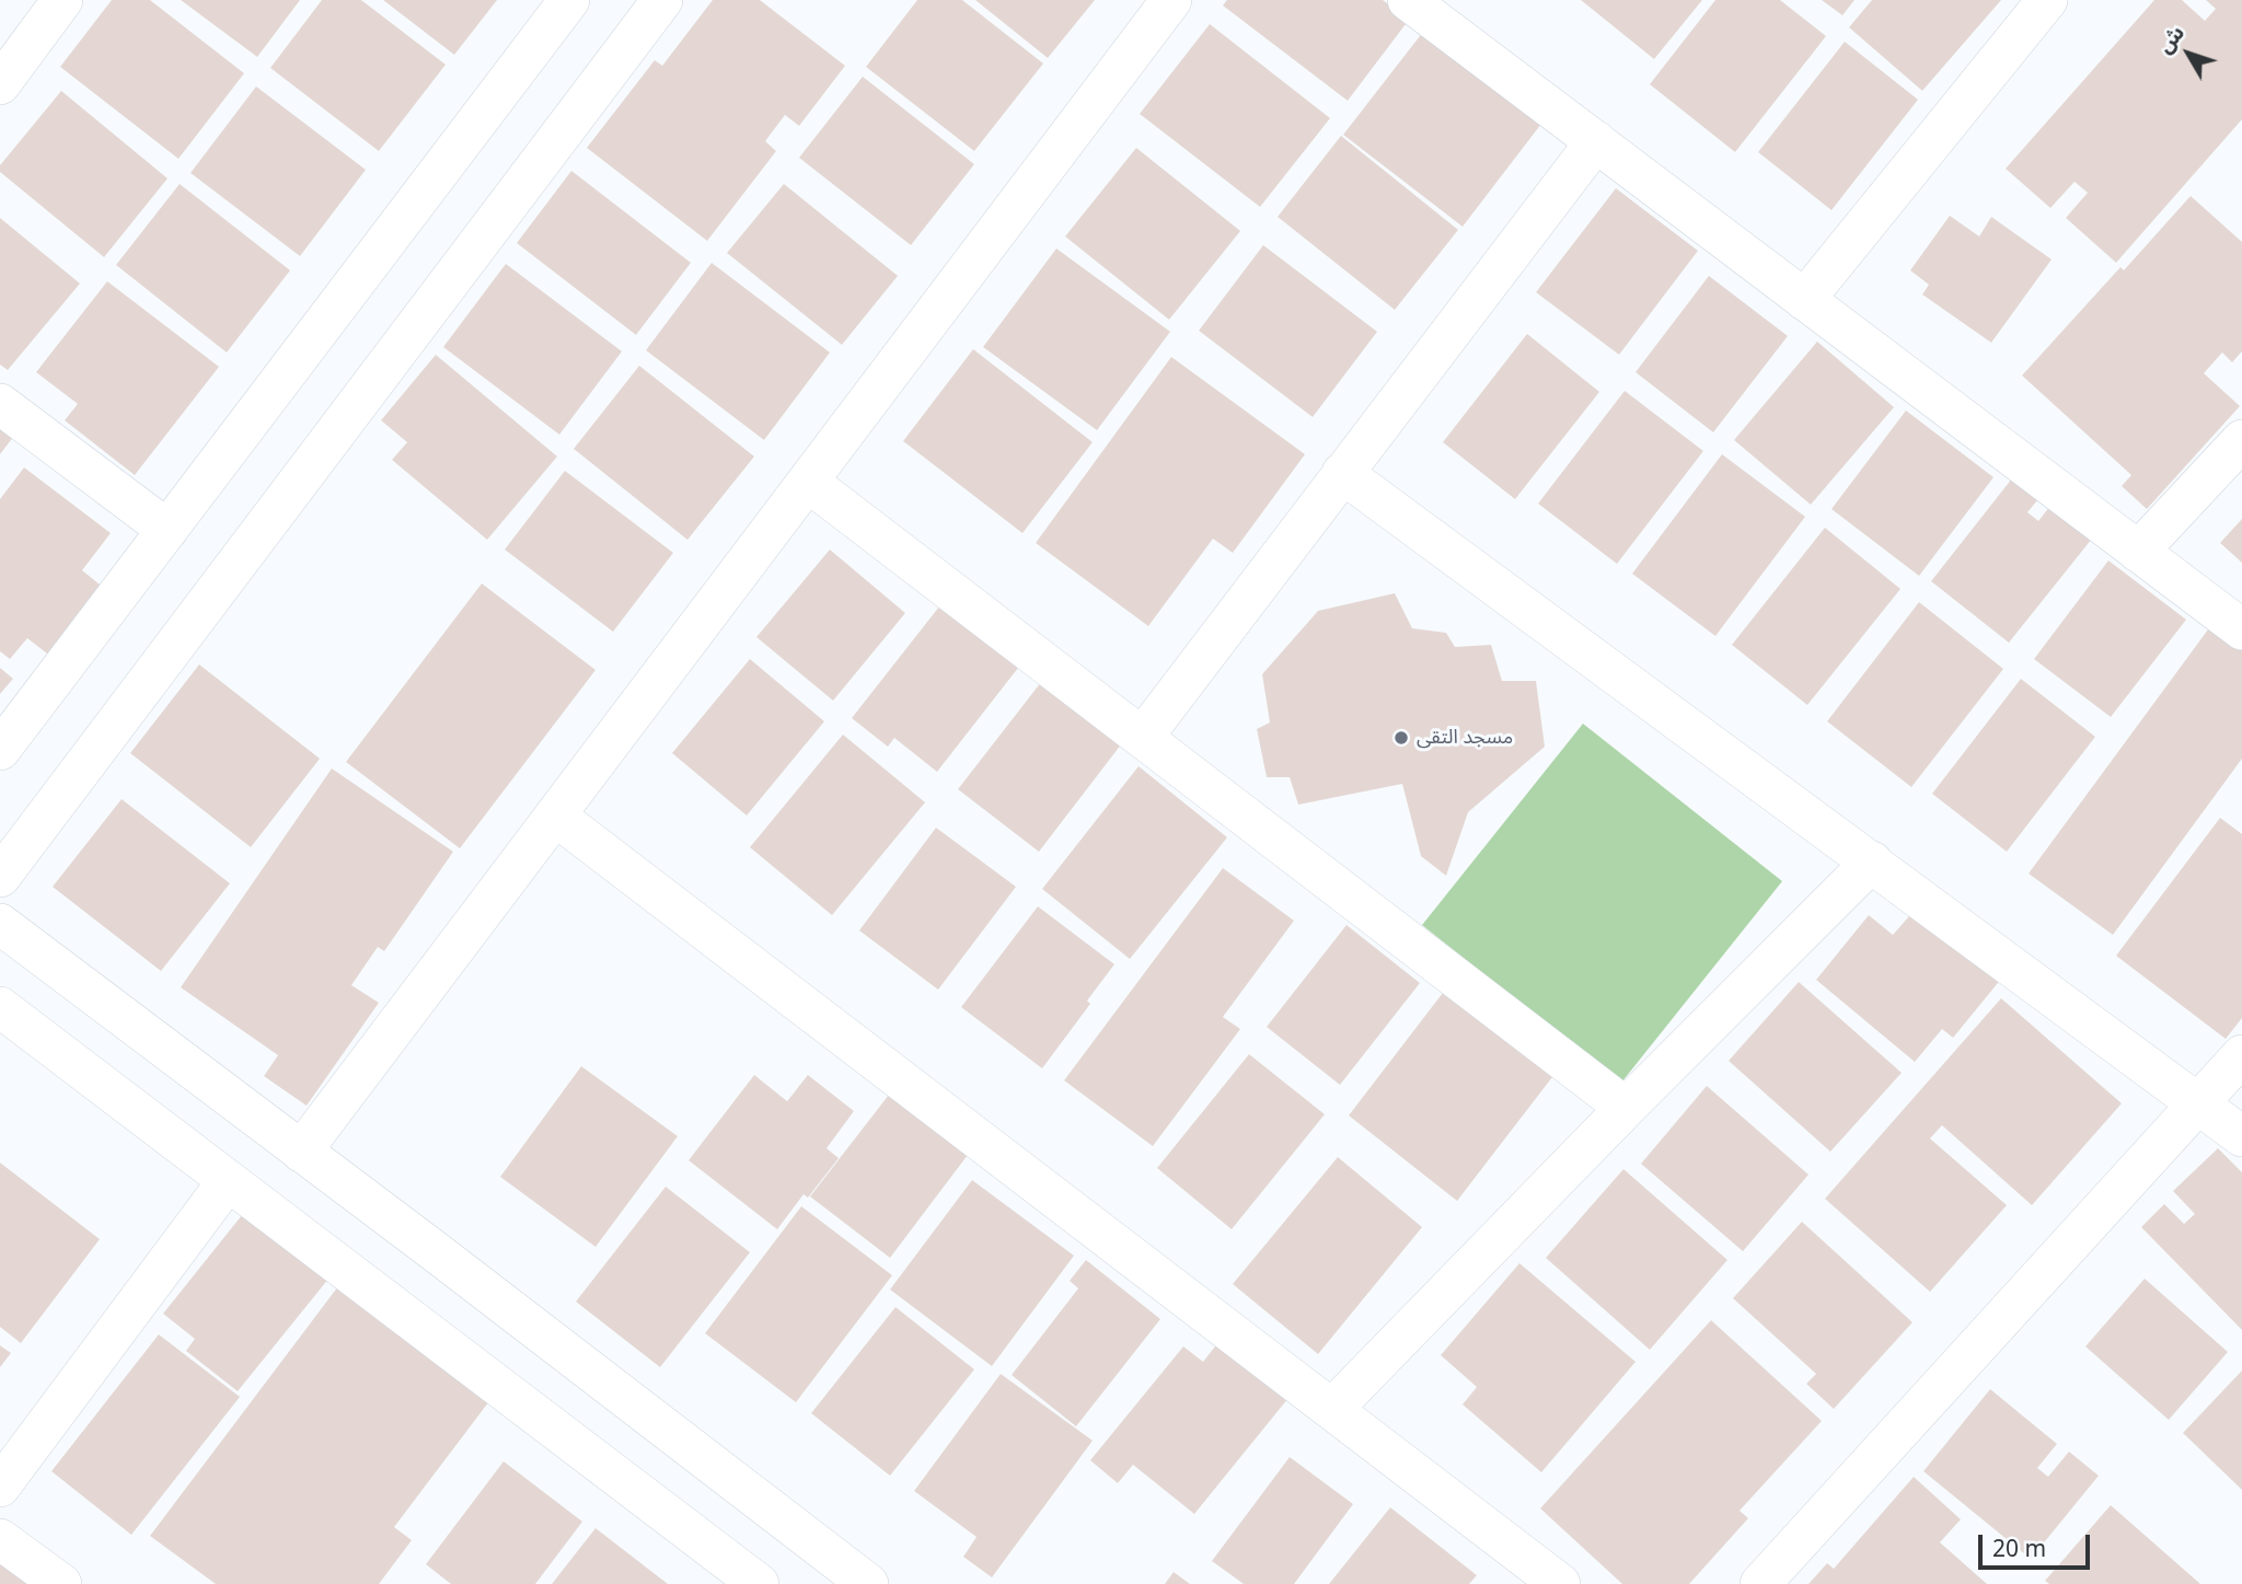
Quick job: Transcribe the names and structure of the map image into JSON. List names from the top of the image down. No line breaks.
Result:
{"places":["مسجد التقى"],"scale_bar":"20 m","north":"top left"}
